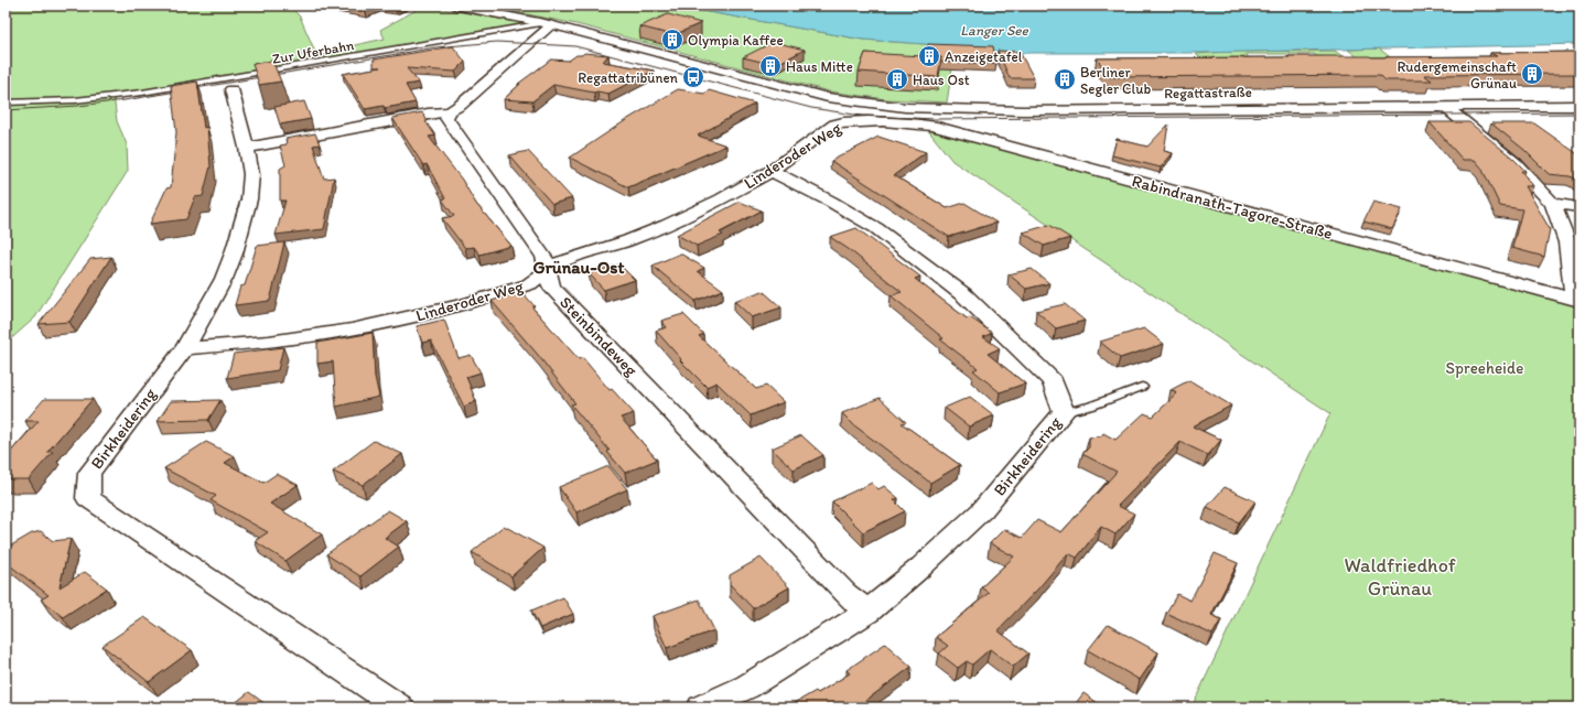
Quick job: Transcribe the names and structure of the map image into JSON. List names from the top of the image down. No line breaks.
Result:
{"streets":{"street":["Regattastraße","Linderoder Weg","Rabindranath-Tagore-Straße","Steinbindeweg","Birkheidering"],"lane":["Zur Uferbahn"]},"crossings":[["Zur Uferbahn","Regattastraße"],["Regattastraße","Linderoder Weg"],["Regattastraße","Rabindranath-Tagore-Straße"],["Linderoder Weg","Rabindranath-Tagore-Straße"],["Linderoder Weg","Steinbindeweg"],["Linderoder Weg","Birkheidering"],["Steinbindeweg","Birkheidering"]],"districts":["Grünau-Ost"],"water":["Langer See"],"parks":["Spreeheide","Waldfriedhof Grünau"],"places":{"building":["Olympia Kaffee","Anzeigetafel","Haus Mitte","Rudergemeinschaft Grünau","Haus Ost","Berliner Segler Club"],"bus stop":["Regattatribünen"]}}
